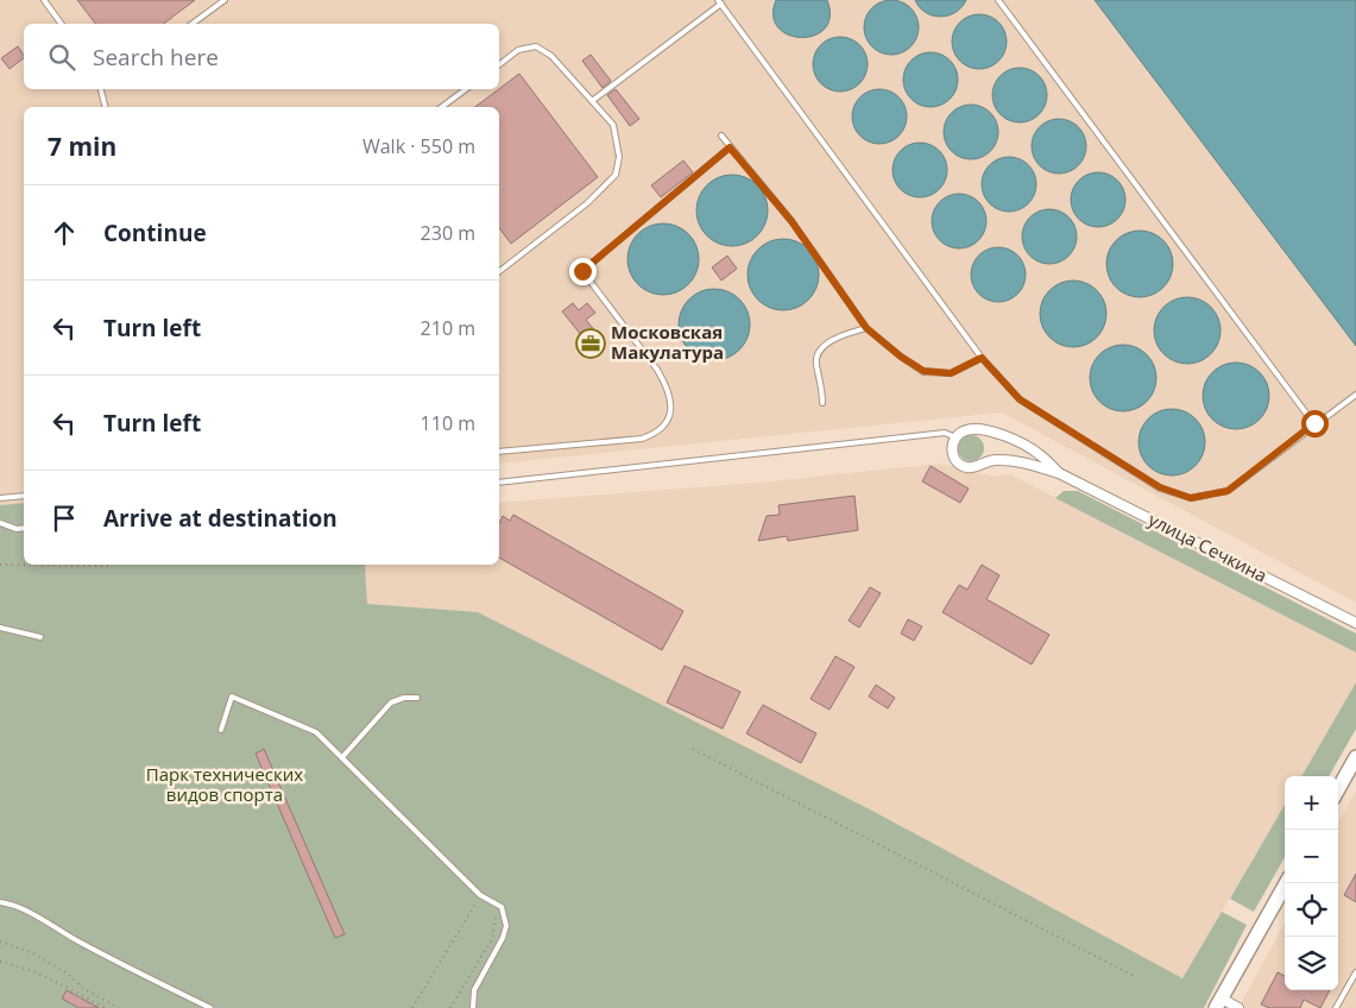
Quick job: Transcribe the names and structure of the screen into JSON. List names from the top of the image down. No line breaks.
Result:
{"streets":{"street":["улица Сечкина"]},"parks":["Парк технических видов спорта"],"places":{"office":["Московская Макулатура"]},"page":{"search":"Search here","heading":["7 min","Walk · 550 m"],"list":[["Continue","230 m"],["Turn left","210 m"],["Turn left","110 m"],"Arrive at destination"],"map_buttons":["+","−"]}}
